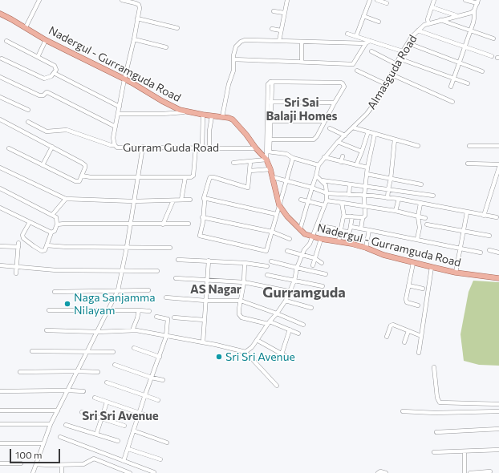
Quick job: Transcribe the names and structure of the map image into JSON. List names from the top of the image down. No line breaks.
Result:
{"streets":{"main road":["Nadergul - Gurramguda Road"],"street":["Almasguda Road","Gurram Guda Road"]},"crossings":[["Nadergul - Gurramguda Road","Almasguda Road"],["Nadergul - Gurramguda Road","Gurram Guda Road"]],"districts":["Sri Sai Balaji Homes","AS Nagar","Gurramguda","Sri Sri Avenue"],"places":["Naga Sanjamma Nilayam","Sri Sri Avenue"],"scale_bar":"100 m"}
